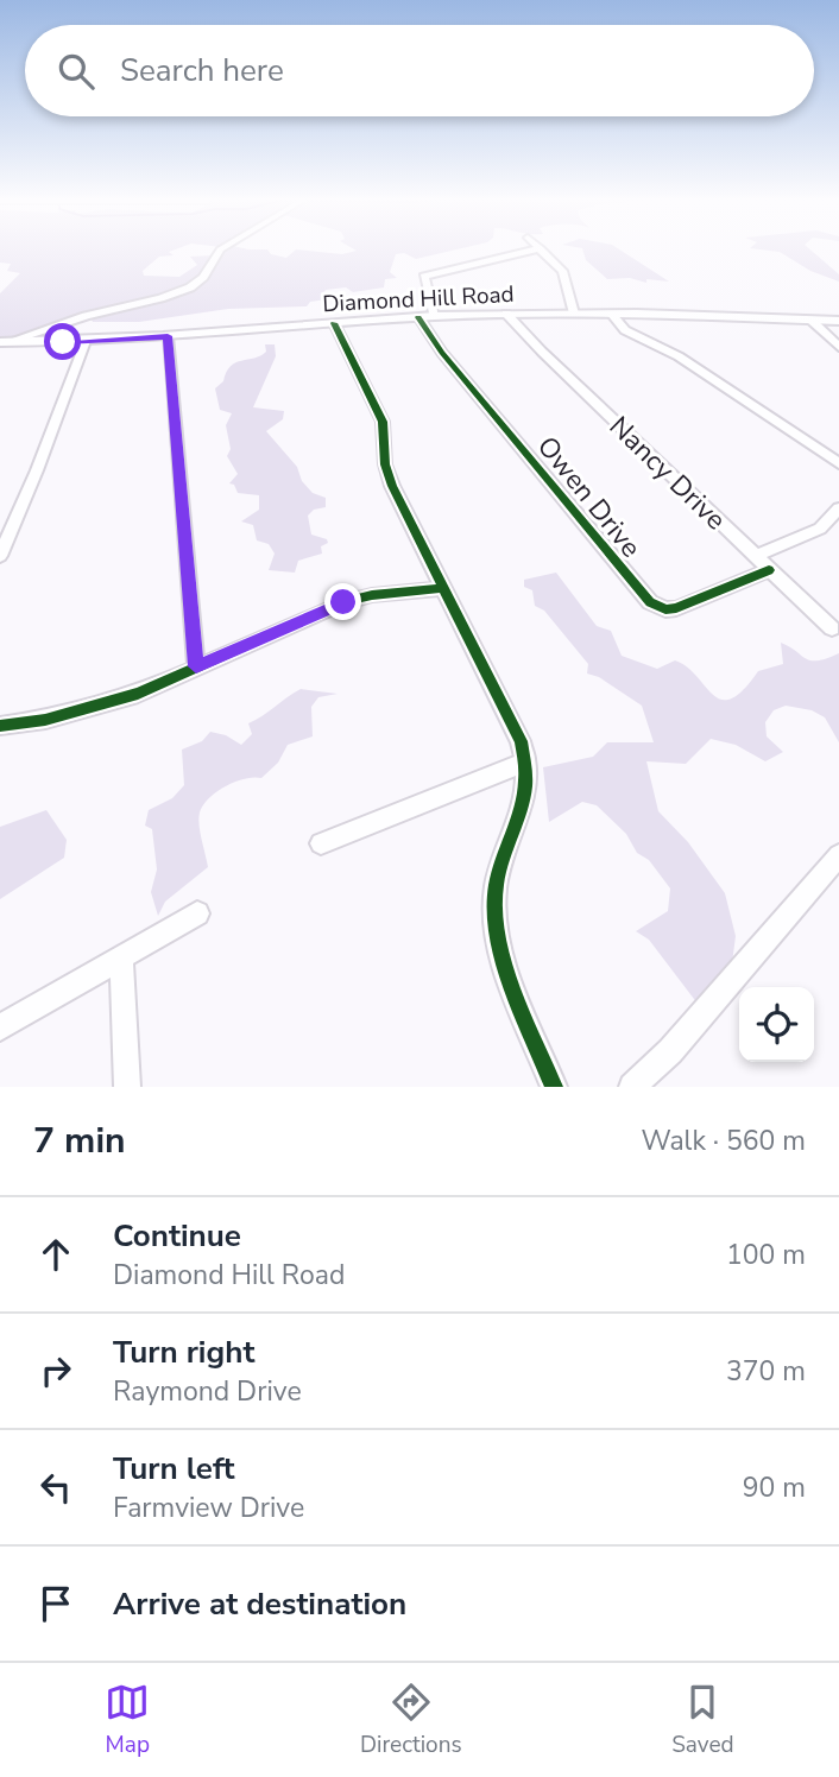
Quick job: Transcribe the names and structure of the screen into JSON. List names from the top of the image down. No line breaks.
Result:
{"streets":{"main road":["Diamond Hill Road"],"street":["Nancy Drive","Owen Drive"]},"crossings":[["Diamond Hill Road","Nancy Drive"],["Diamond Hill Road","Owen Drive"],["Nancy Drive","Owen Drive"]],"page":{"search":"Search here","heading":["7 min","Walk · 560 m"],"list":[["Continue","Diamond Hill Road","100 m"],["Turn right","Raymond Drive","370 m"],["Turn left","Farmview Drive","90 m"],"Arrive at destination"],"nav":["Map","Directions","Saved"]}}
